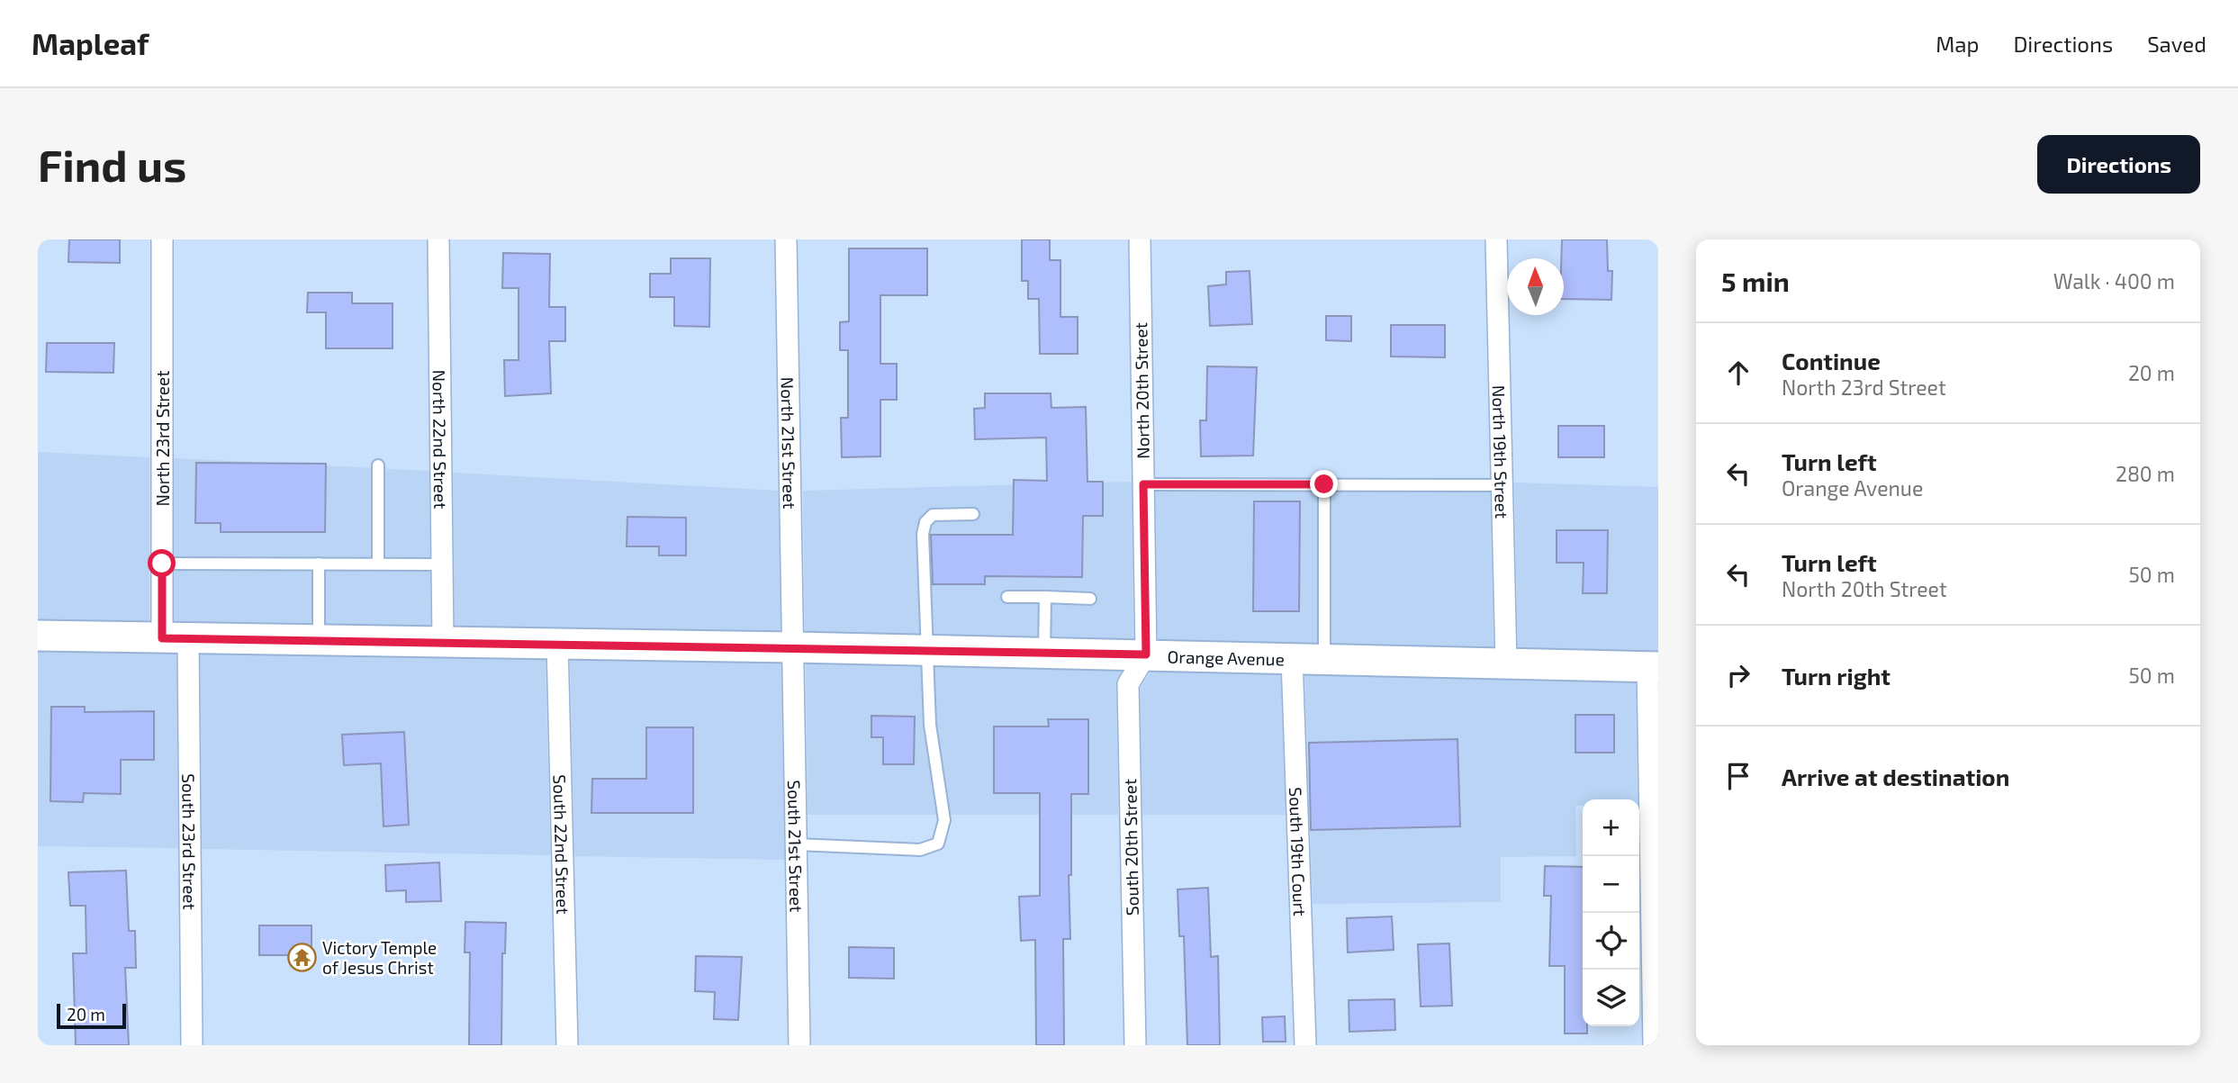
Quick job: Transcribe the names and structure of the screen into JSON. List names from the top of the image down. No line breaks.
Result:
{"streets":{"main road":["Orange Avenue"],"street":["North 20th Street","North 23rd Street","North 22nd Street","North 21st Street","North 19th Street","South 23rd Street","South 22nd Street","South 21st Street","South 20th Street","South 19th Court"]},"crossings":[["North 20th Street","Orange Avenue"],["North 20th Street","South 20th Street"],["North 23rd Street","Orange Avenue"],["North 23rd Street","South 23rd Street"],["North 22nd Street","Orange Avenue"],["North 21st Street","Orange Avenue"],["North 21st Street","South 21st Street"],["North 19th Street","Orange Avenue"],["Orange Avenue","South 23rd Street"],["Orange Avenue","South 22nd Street"],["Orange Avenue","South 21st Street"],["Orange Avenue","South 20th Street"],["Orange Avenue","South 19th Court"]],"places":{"temple":["Victory Temple of Jesus Christ"]},"scale_bar":"20 m","north":"top","page":{"header":"Mapleaf","nav":["Map","Directions","Saved"],"buttons":"Directions","title":"Find us","heading":["5 min","Walk · 400 m"],"list":[["Continue","North 23rd Street","20 m"],["Turn left","Orange Avenue","280 m"],["Turn left","North 20th Street","50 m"],["Turn right","50 m"],"Arrive at destination"],"map_buttons":["+","−"],"scale":"20 m"}}
